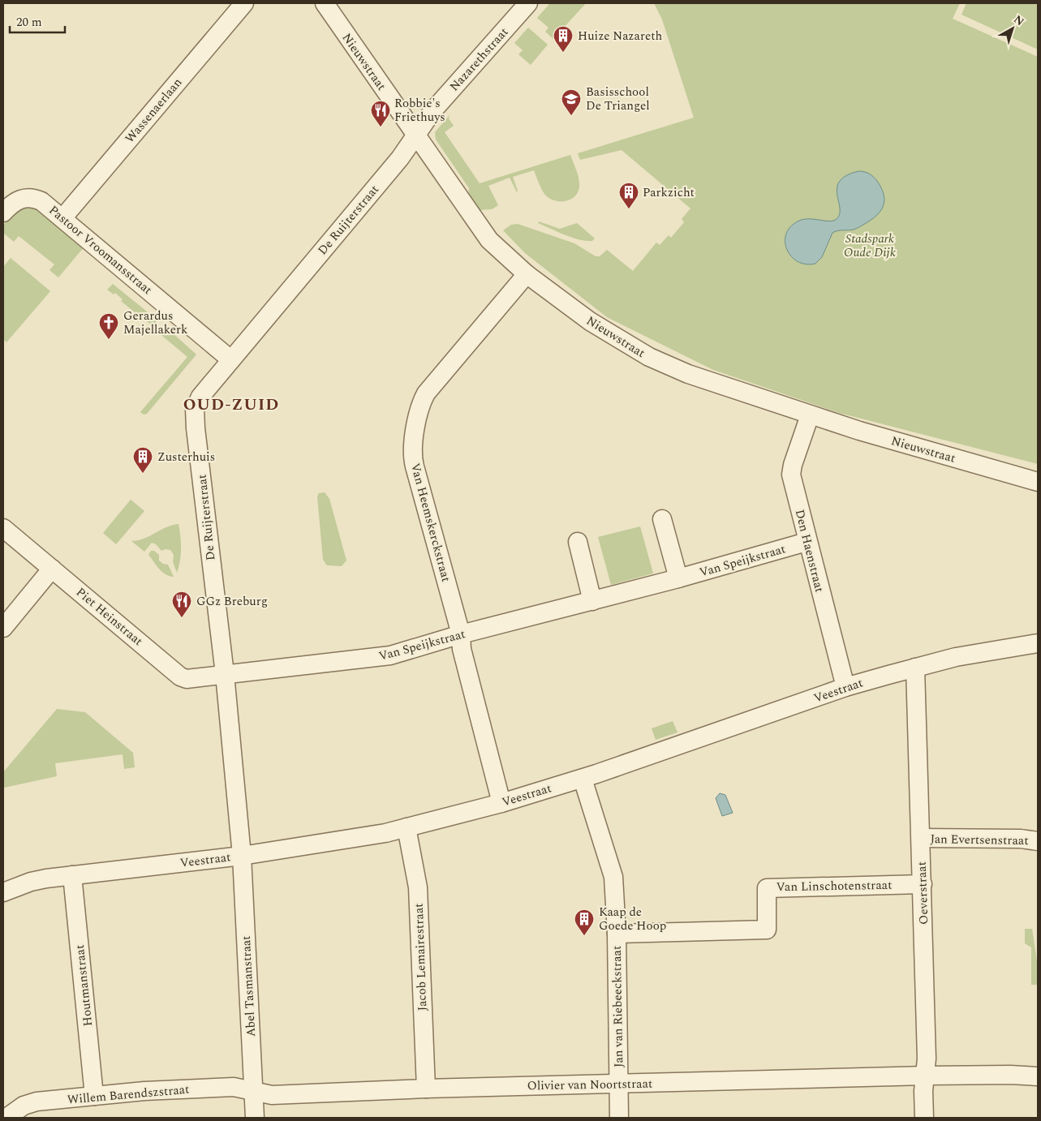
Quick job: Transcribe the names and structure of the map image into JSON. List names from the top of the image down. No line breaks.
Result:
{"streets":{"street":["Nazarethstraat","Nieuwstraat","Wassenaerlaan","De Ruijterstraat","Pastoor Vroomansstraat","Van Heemskerckstraat","Den Haenstraat","Van Speijkstraat","Piet Heinstraat","Veestraat","Jan Evertsenstraat","Van Linschotenstraat","Oeverstraat","Jacob Lemairestraat","Houtmanstraat","Abel Tasmanstraat","Jan van Riebeeckstraat","Olivier van Noortstraat","Willem Barendszstraat"]},"crossings":[["Nazarethstraat","Nieuwstraat"],["Nazarethstraat","De Ruijterstraat"],["Nieuwstraat","De Ruijterstraat"],["Nieuwstraat","Van Heemskerckstraat"],["Nieuwstraat","Den Haenstraat"],["Wassenaerlaan","Pastoor Vroomansstraat"],["De Ruijterstraat","Pastoor Vroomansstraat"],["De Ruijterstraat","Van Speijkstraat"],["De Ruijterstraat","Piet Heinstraat"],["De Ruijterstraat","Veestraat"],["De Ruijterstraat","Abel Tasmanstraat"],["Van Heemskerckstraat","Van Speijkstraat"],["Van Heemskerckstraat","Veestraat"],["Den Haenstraat","Van Speijkstraat"],["Den Haenstraat","Veestraat"],["Van Speijkstraat","Piet Heinstraat"],["Veestraat","Oeverstraat"],["Veestraat","Jacob Lemairestraat"],["Veestraat","Houtmanstraat"],["Veestraat","Abel Tasmanstraat"],["Veestraat","Jan van Riebeeckstraat"],["Jan Evertsenstraat","Oeverstraat"],["Van Linschotenstraat","Oeverstraat"],["Van Linschotenstraat","Jan van Riebeeckstraat"],["Oeverstraat","Olivier van Noortstraat"],["Jacob Lemairestraat","Olivier van Noortstraat"],["Houtmanstraat","Willem Barendszstraat"],["Abel Tasmanstraat","Olivier van Noortstraat"],["Abel Tasmanstraat","Willem Barendszstraat"],["Jan van Riebeeckstraat","Olivier van Noortstraat"],["Olivier van Noortstraat","Willem Barendszstraat"]],"districts":["OUD-ZUID"],"parks":["Stadspark Oude Dijk"],"places":{"building":["Huize Nazareth","Parkzicht","Zusterhuis","Kaap de Goede Hoop"],"school or university":["Basisschool De Triangel"],"restaurant":["Robbie's Friethuys","GGz Breburg"],"church":["Gerardus Majellakerk"]},"scale_bar":"20 m","north":"top right"}
